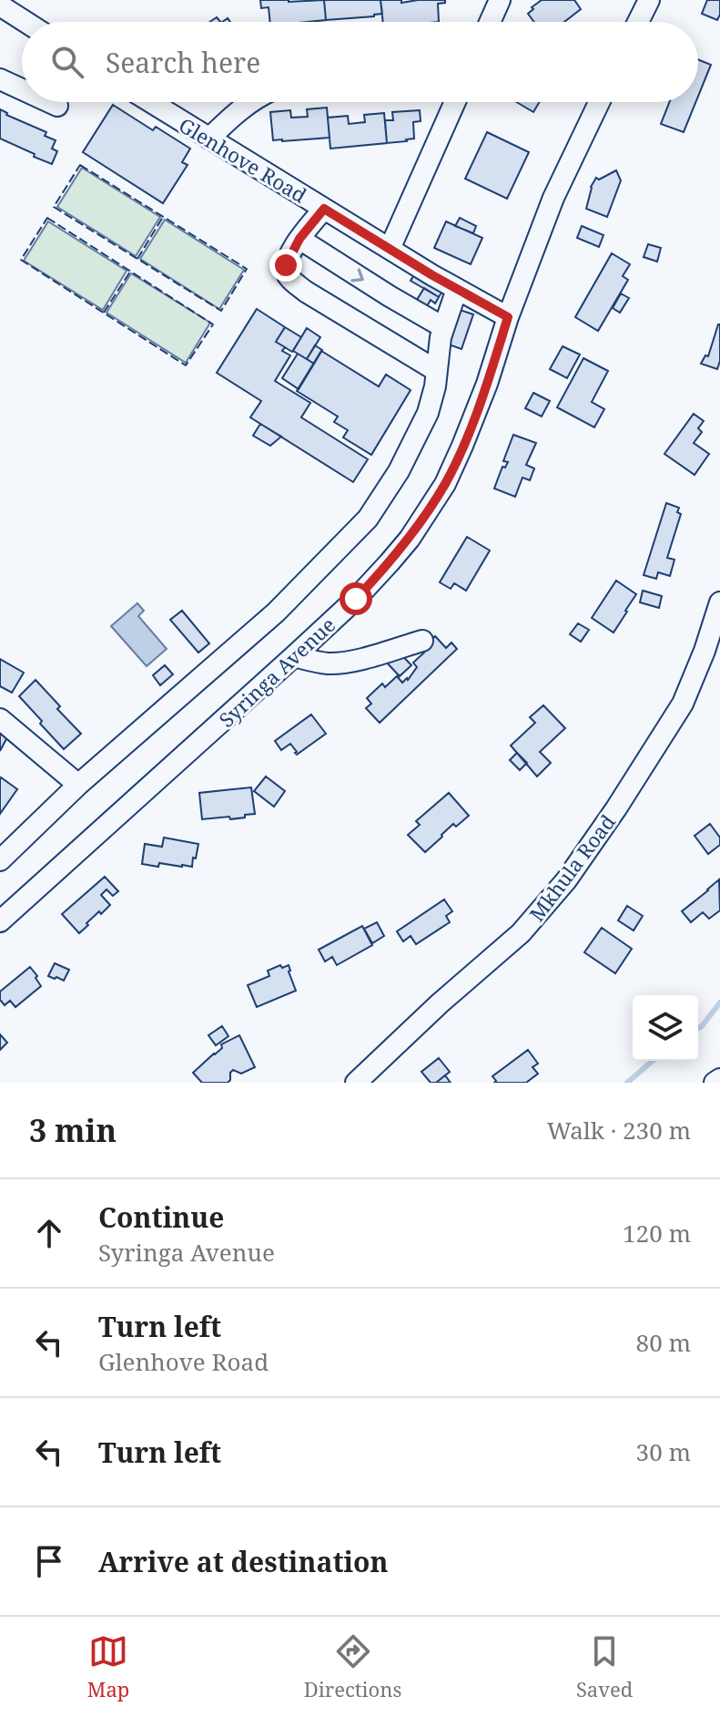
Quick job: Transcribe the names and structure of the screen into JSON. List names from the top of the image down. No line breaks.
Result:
{"streets":{"street":["Glenhove Road","Syringa Avenue","Mkhula Road"]},"crossings":[["Glenhove Road","Syringa Avenue"]],"page":{"search":"Search here","heading":["3 min","Walk · 230 m"],"list":[["Continue","Syringa Avenue","120 m"],["Turn left","Glenhove Road","80 m"],["Turn left","30 m"],"Arrive at destination"],"nav":["Map","Directions","Saved"]}}
